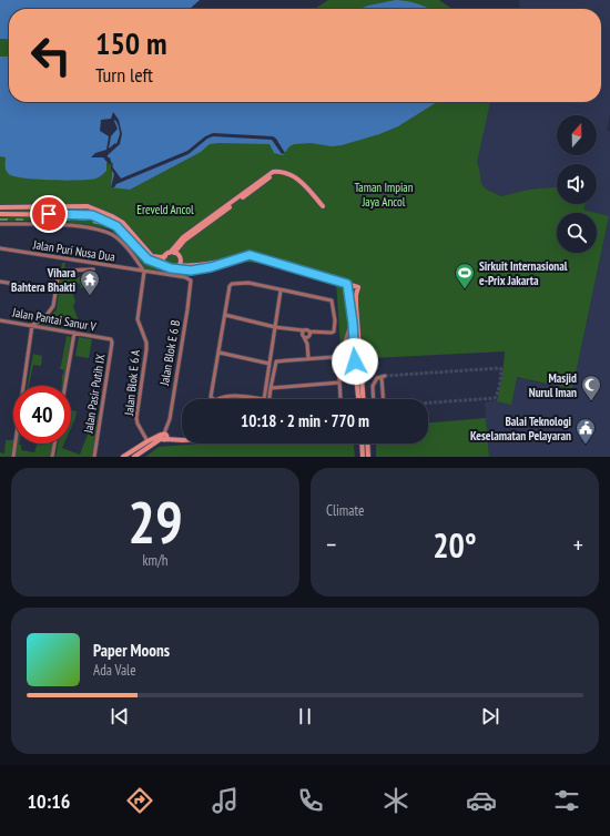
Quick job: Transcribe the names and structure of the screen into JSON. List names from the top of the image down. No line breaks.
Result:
{"streets":{"street":["Jalan Puri Nusa Dua","Jalan Pantai Sanur V","Jalan Blok E 6 B","Jalan Blok E 6 A","Jalan Pasir Putih IX"]},"crossings":[["Jalan Puri Nusa Dua","Jalan Blok E 6 B"],["Jalan Puri Nusa Dua","Jalan Blok E 6 A"],["Jalan Pantai Sanur V","Jalan Pasir Putih IX"]],"parks":["Taman Impian Jaya Ancol","Ereveld Ancol"],"places":{"sports":["Sirkuit Internasional e-Prix Jakarta"],"temple":["Vihara Bahtera Bhakti"],"mosque":["Masjid Nurul Iman"],"public building":["Balai Teknologi Keselamatan Pelayaran"]},"north":"top","page":{"turn":["150 m","Turn left"],"limit":"40","trip":"10:18 · 2 min · 770 m","tile":[["29","km/h"],"Climate"],"heat":["−","20°","+"],"song":["Paper Moons","Ada Vale"],"tabs":"10:16"}}
